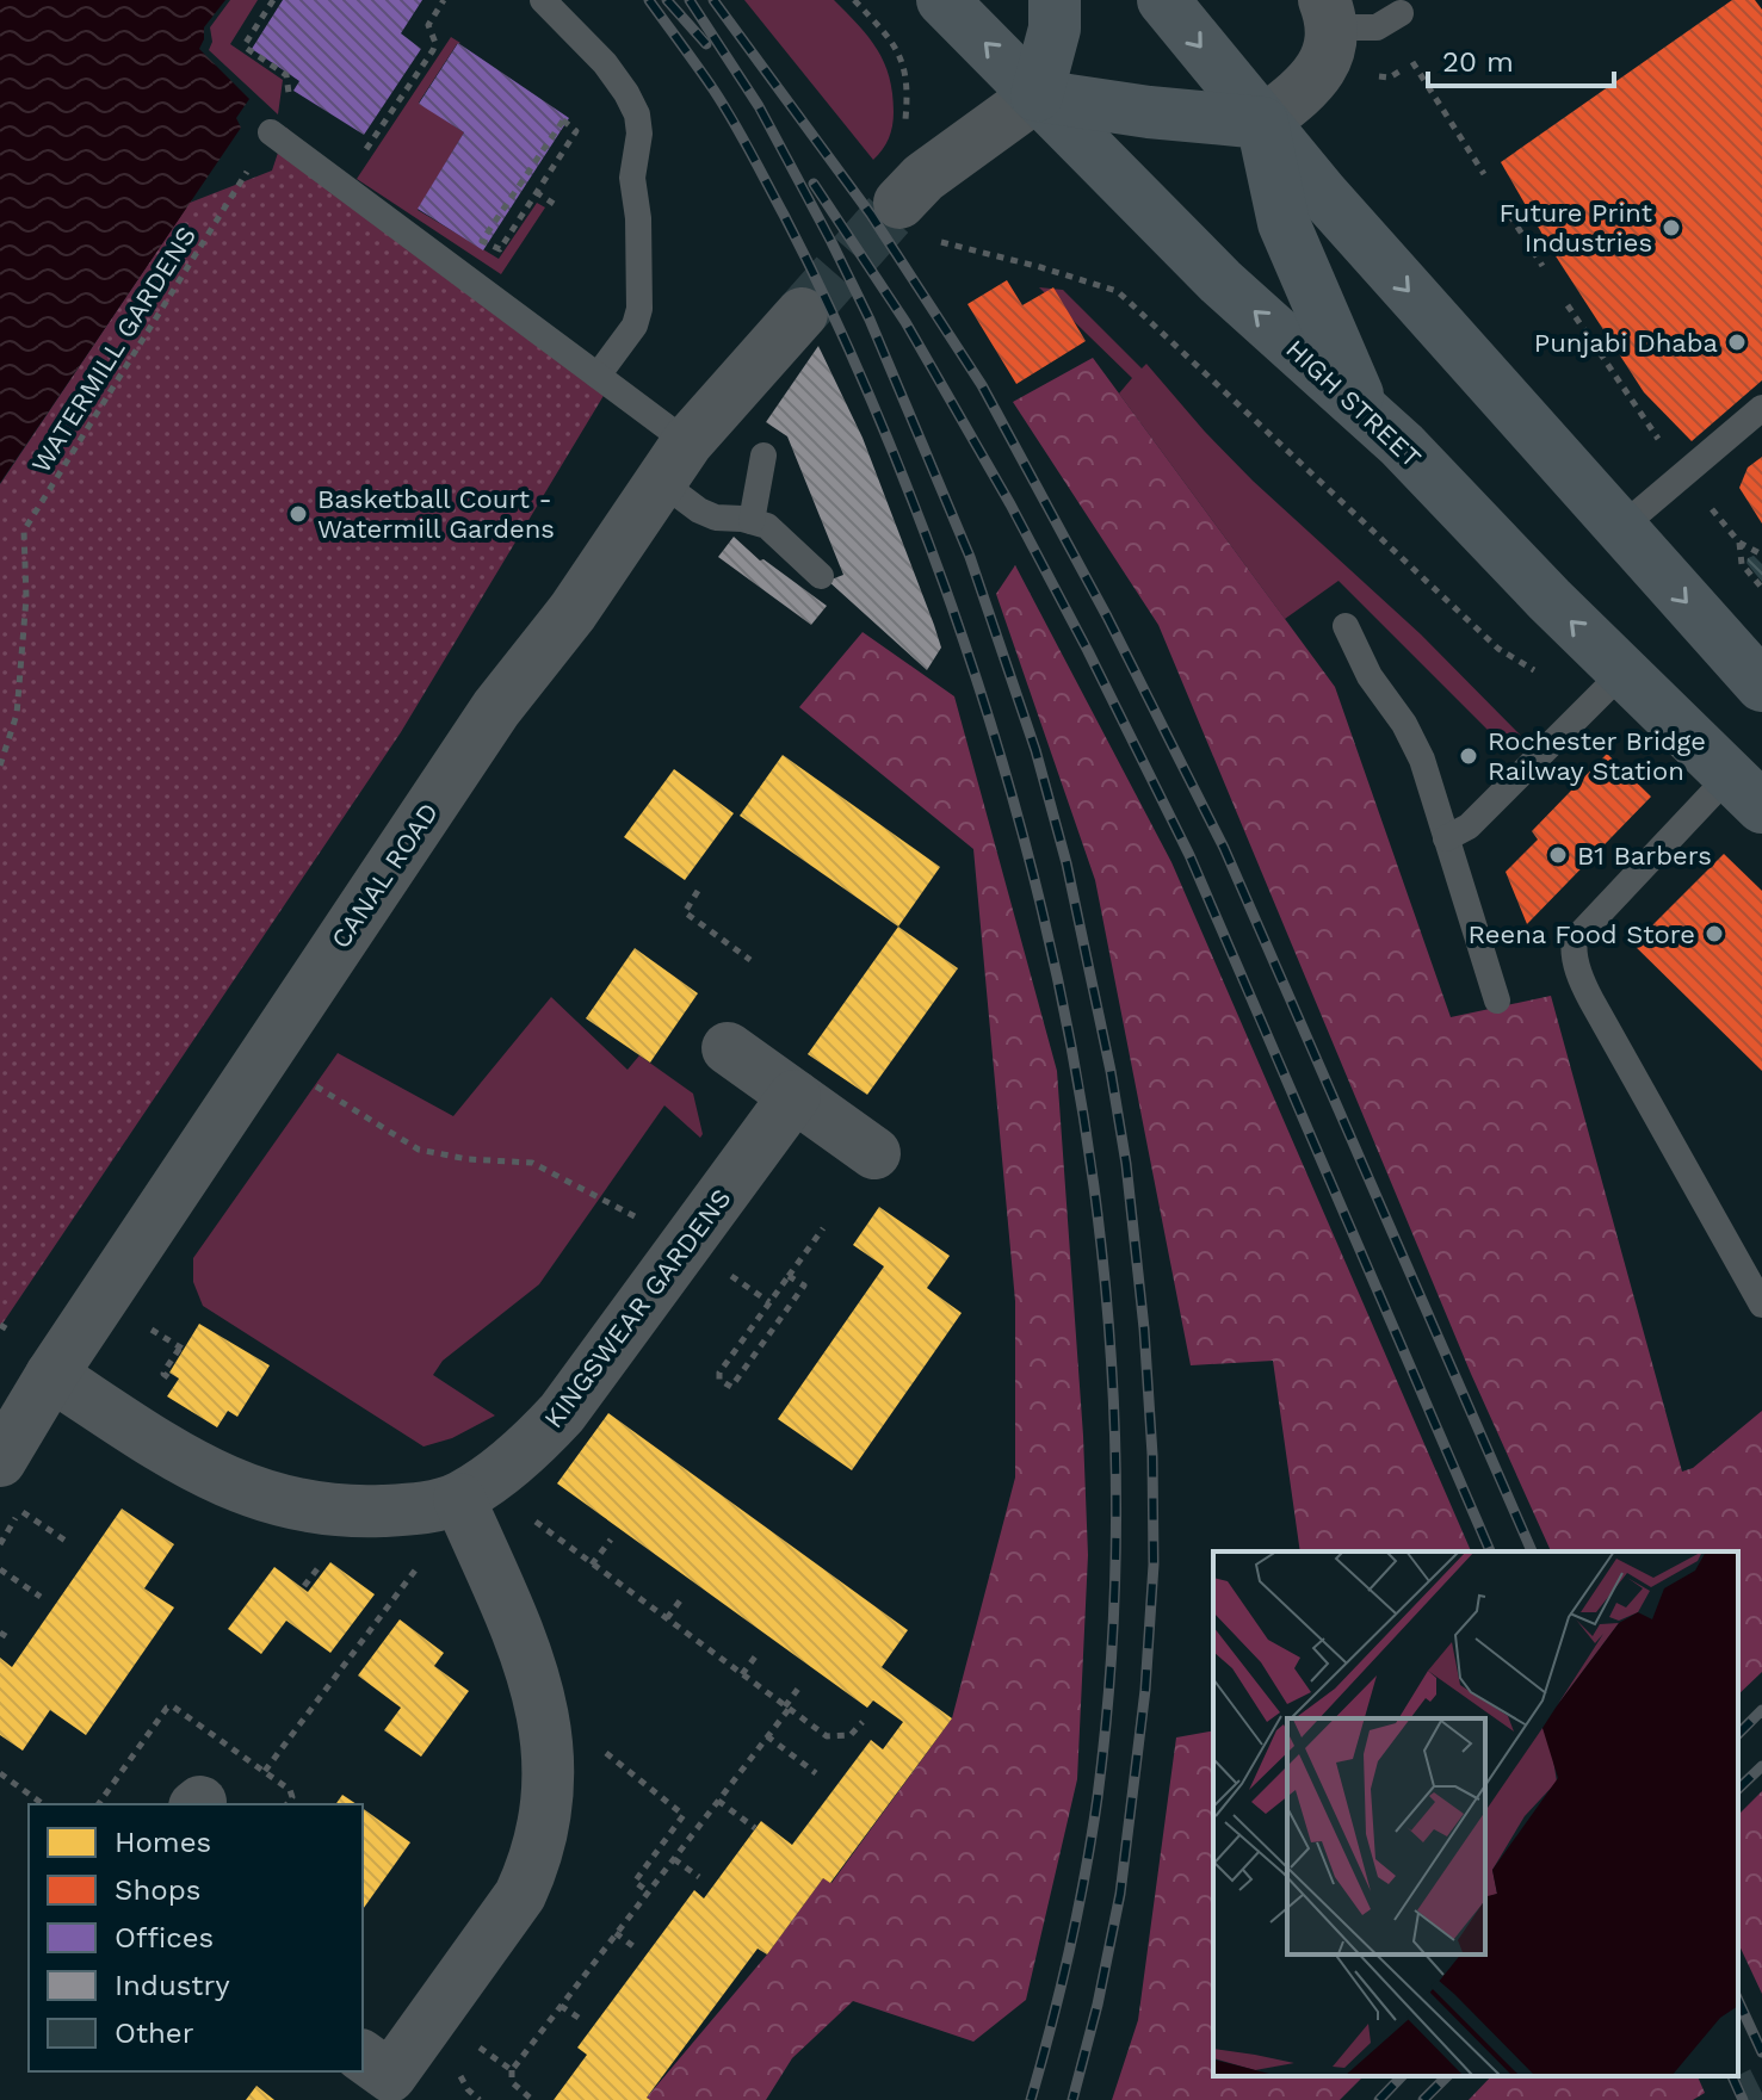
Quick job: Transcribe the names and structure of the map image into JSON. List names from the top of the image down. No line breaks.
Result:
{"streets":{"main road":["HIGH STREET"],"street":["CANAL ROAD","KINGSWEAR GARDENS"],"path":["WATERMILL GARDENS"]},"crossings":[["CANAL ROAD","KINGSWEAR GARDENS"]],"places":["Future Print Industries","Punjabi Dhaba","Basketball Court - Watermill Gardens","Rochester Bridge Railway Station","B1 Barbers","Reena Food Store"],"legend":["Homes","Shops","Offices","Industry","Other"],"scale_bar":"20 m"}
